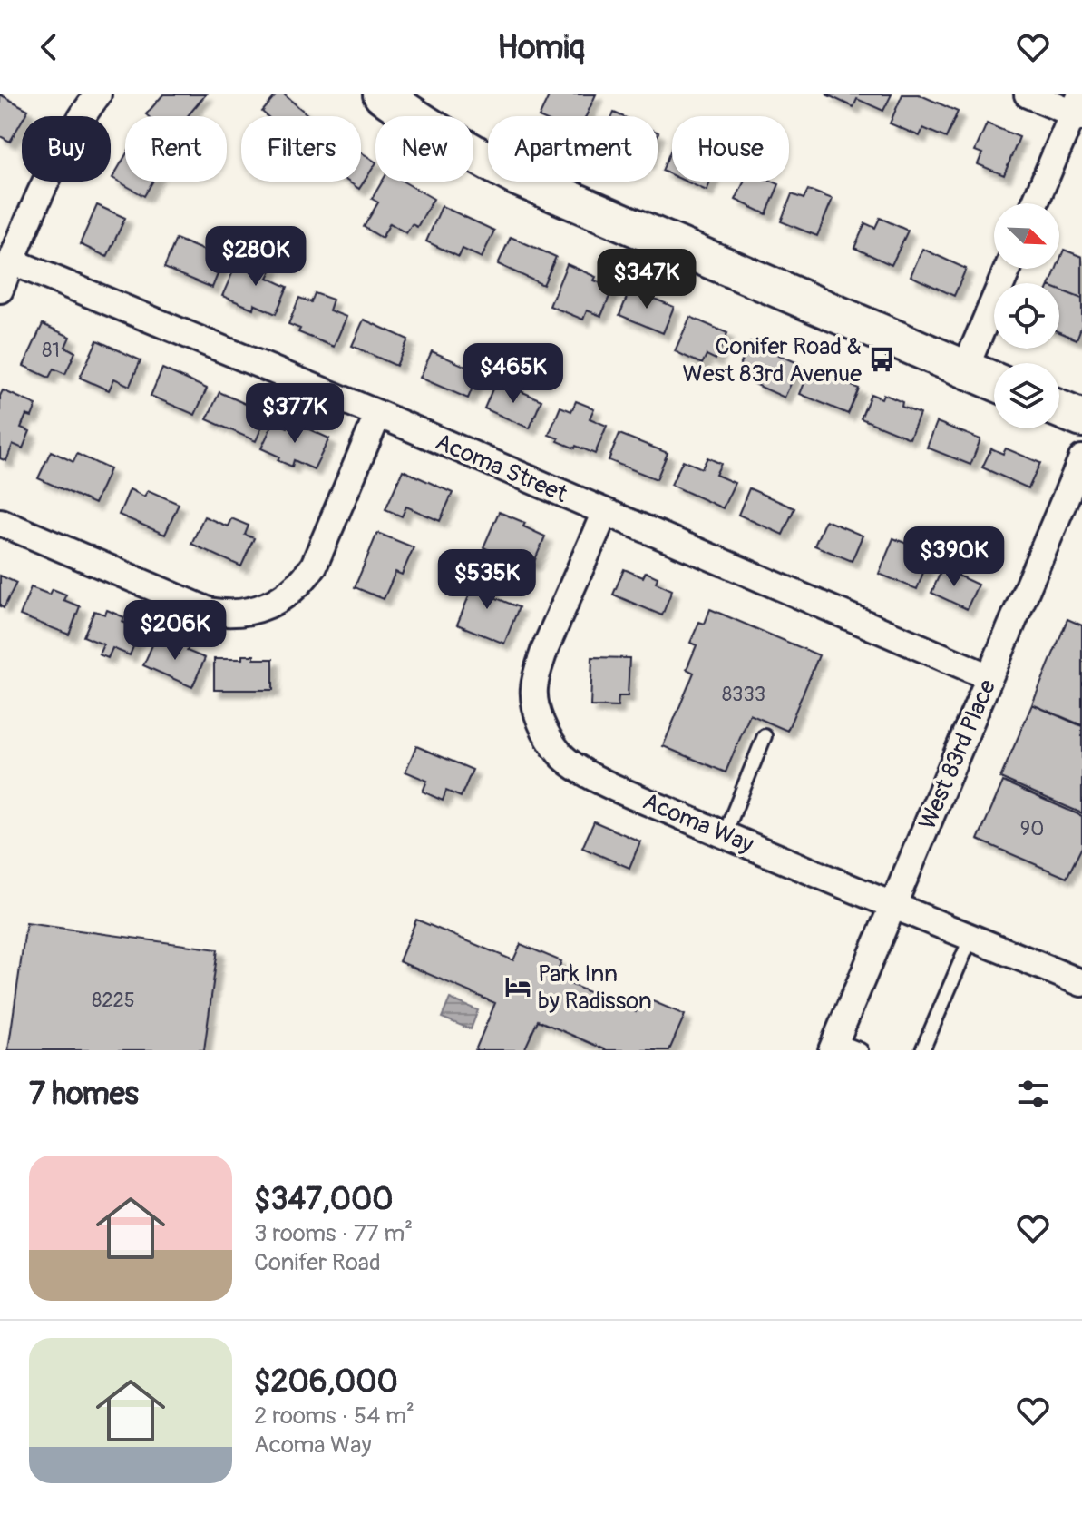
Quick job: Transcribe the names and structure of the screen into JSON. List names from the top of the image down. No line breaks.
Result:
{"streets":{"street":["Acoma Street","West 83rd Place","Acoma Way"]},"crossings":[["Acoma Street","West 83rd Place"],["Acoma Street","Acoma Way"],["West 83rd Place","Acoma Way"]],"places":{"bus stop":["Conifer Road & West 83rd Avenue"],"hotel":["Park Inn by Radisson"]},"house_numbers":["81","8333","90","8225"],"north":"bottom right","page":{"header":"Homiq","chip":["Buy","Rent","Filters","New","Apartment","House"],"price":["$280K","$347K","$465K","$377K","$390K","$535K","$206K"],"heading":"7 homes","list":[{"name":"$347,000","note":"3 rooms · 77 m² · Conifer Road"},{"name":"$206,000","note":"2 rooms · 54 m² · Acoma Way"}]}}
